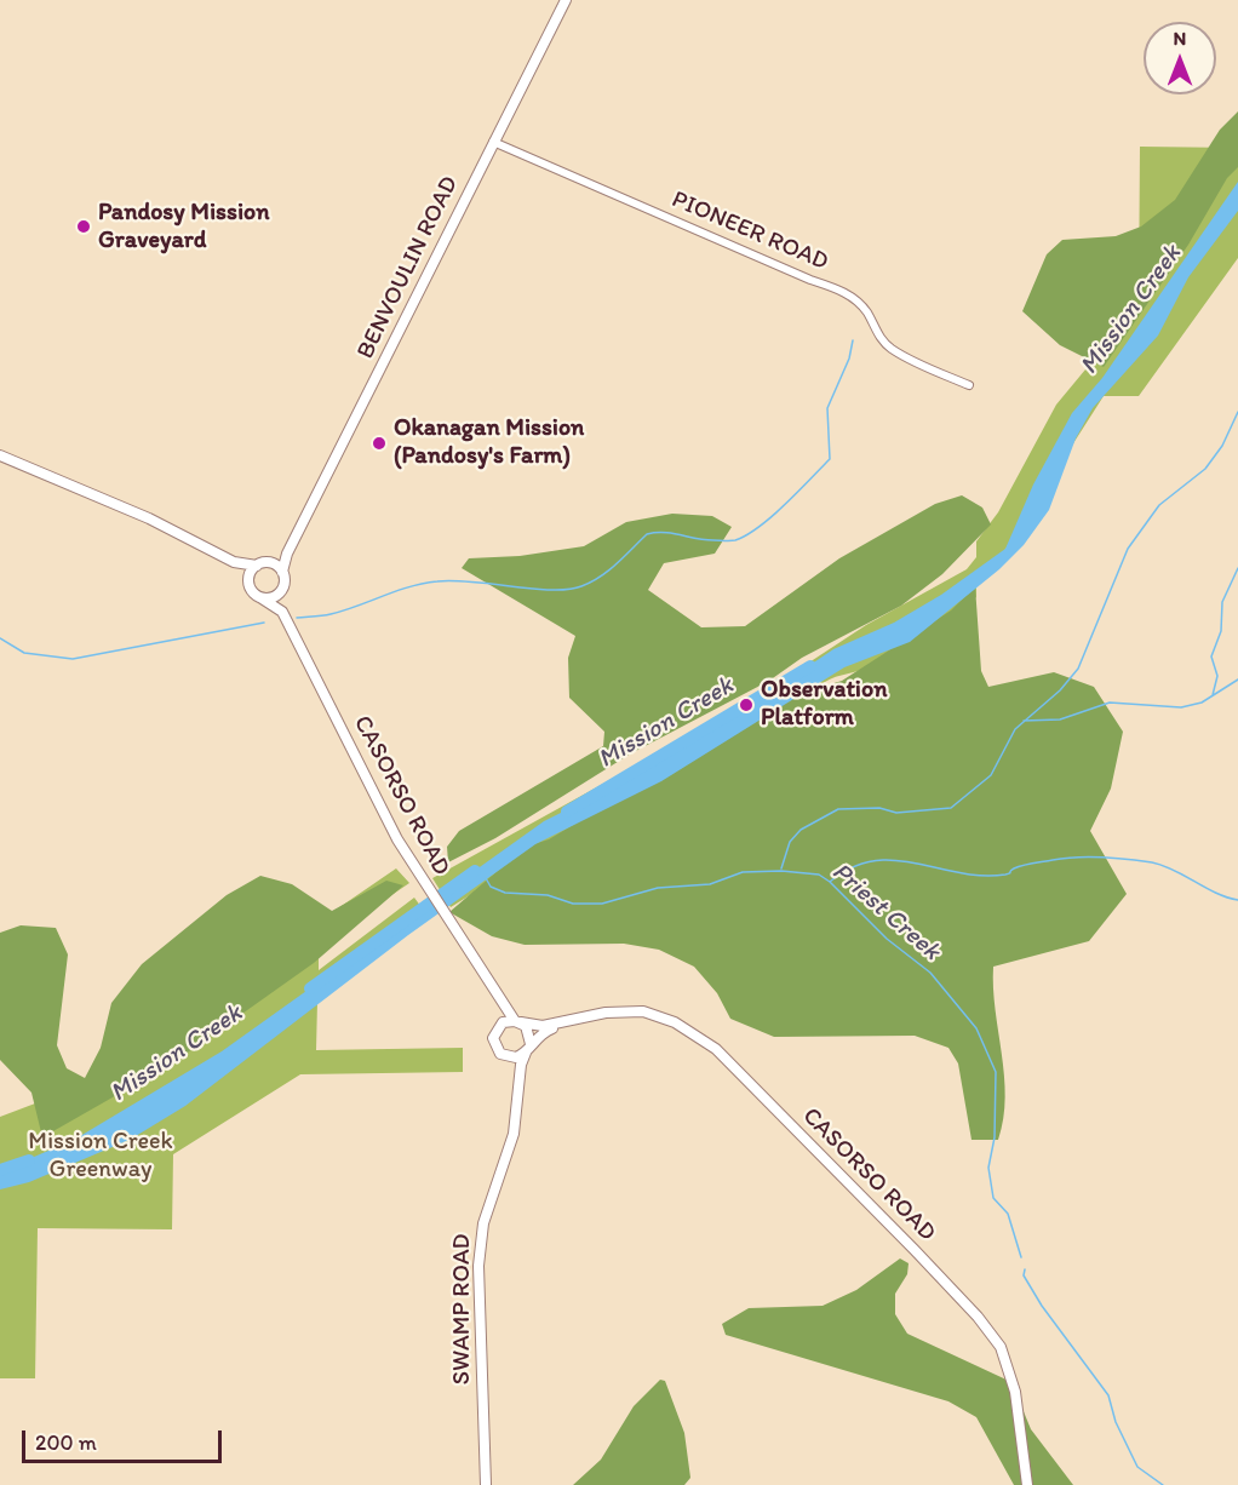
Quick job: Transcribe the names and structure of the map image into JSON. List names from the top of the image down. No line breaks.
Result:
{"streets":{"main road":["BENVOULIN ROAD","CASORSO ROAD","SWAMP ROAD"],"street":["PIONEER ROAD"]},"crossings":[["PIONEER ROAD","BENVOULIN ROAD"],["BENVOULIN ROAD","CASORSO ROAD"],["CASORSO ROAD","SWAMP ROAD"]],"water":["Mission Creek","Priest Creek"],"parks":["Mission Creek Greenway"],"places":["Pandosy Mission Graveyard","Okanagan Mission (Pandosy's Farm)","Observation Platform"],"scale_bar":"200 m","north":"top"}
